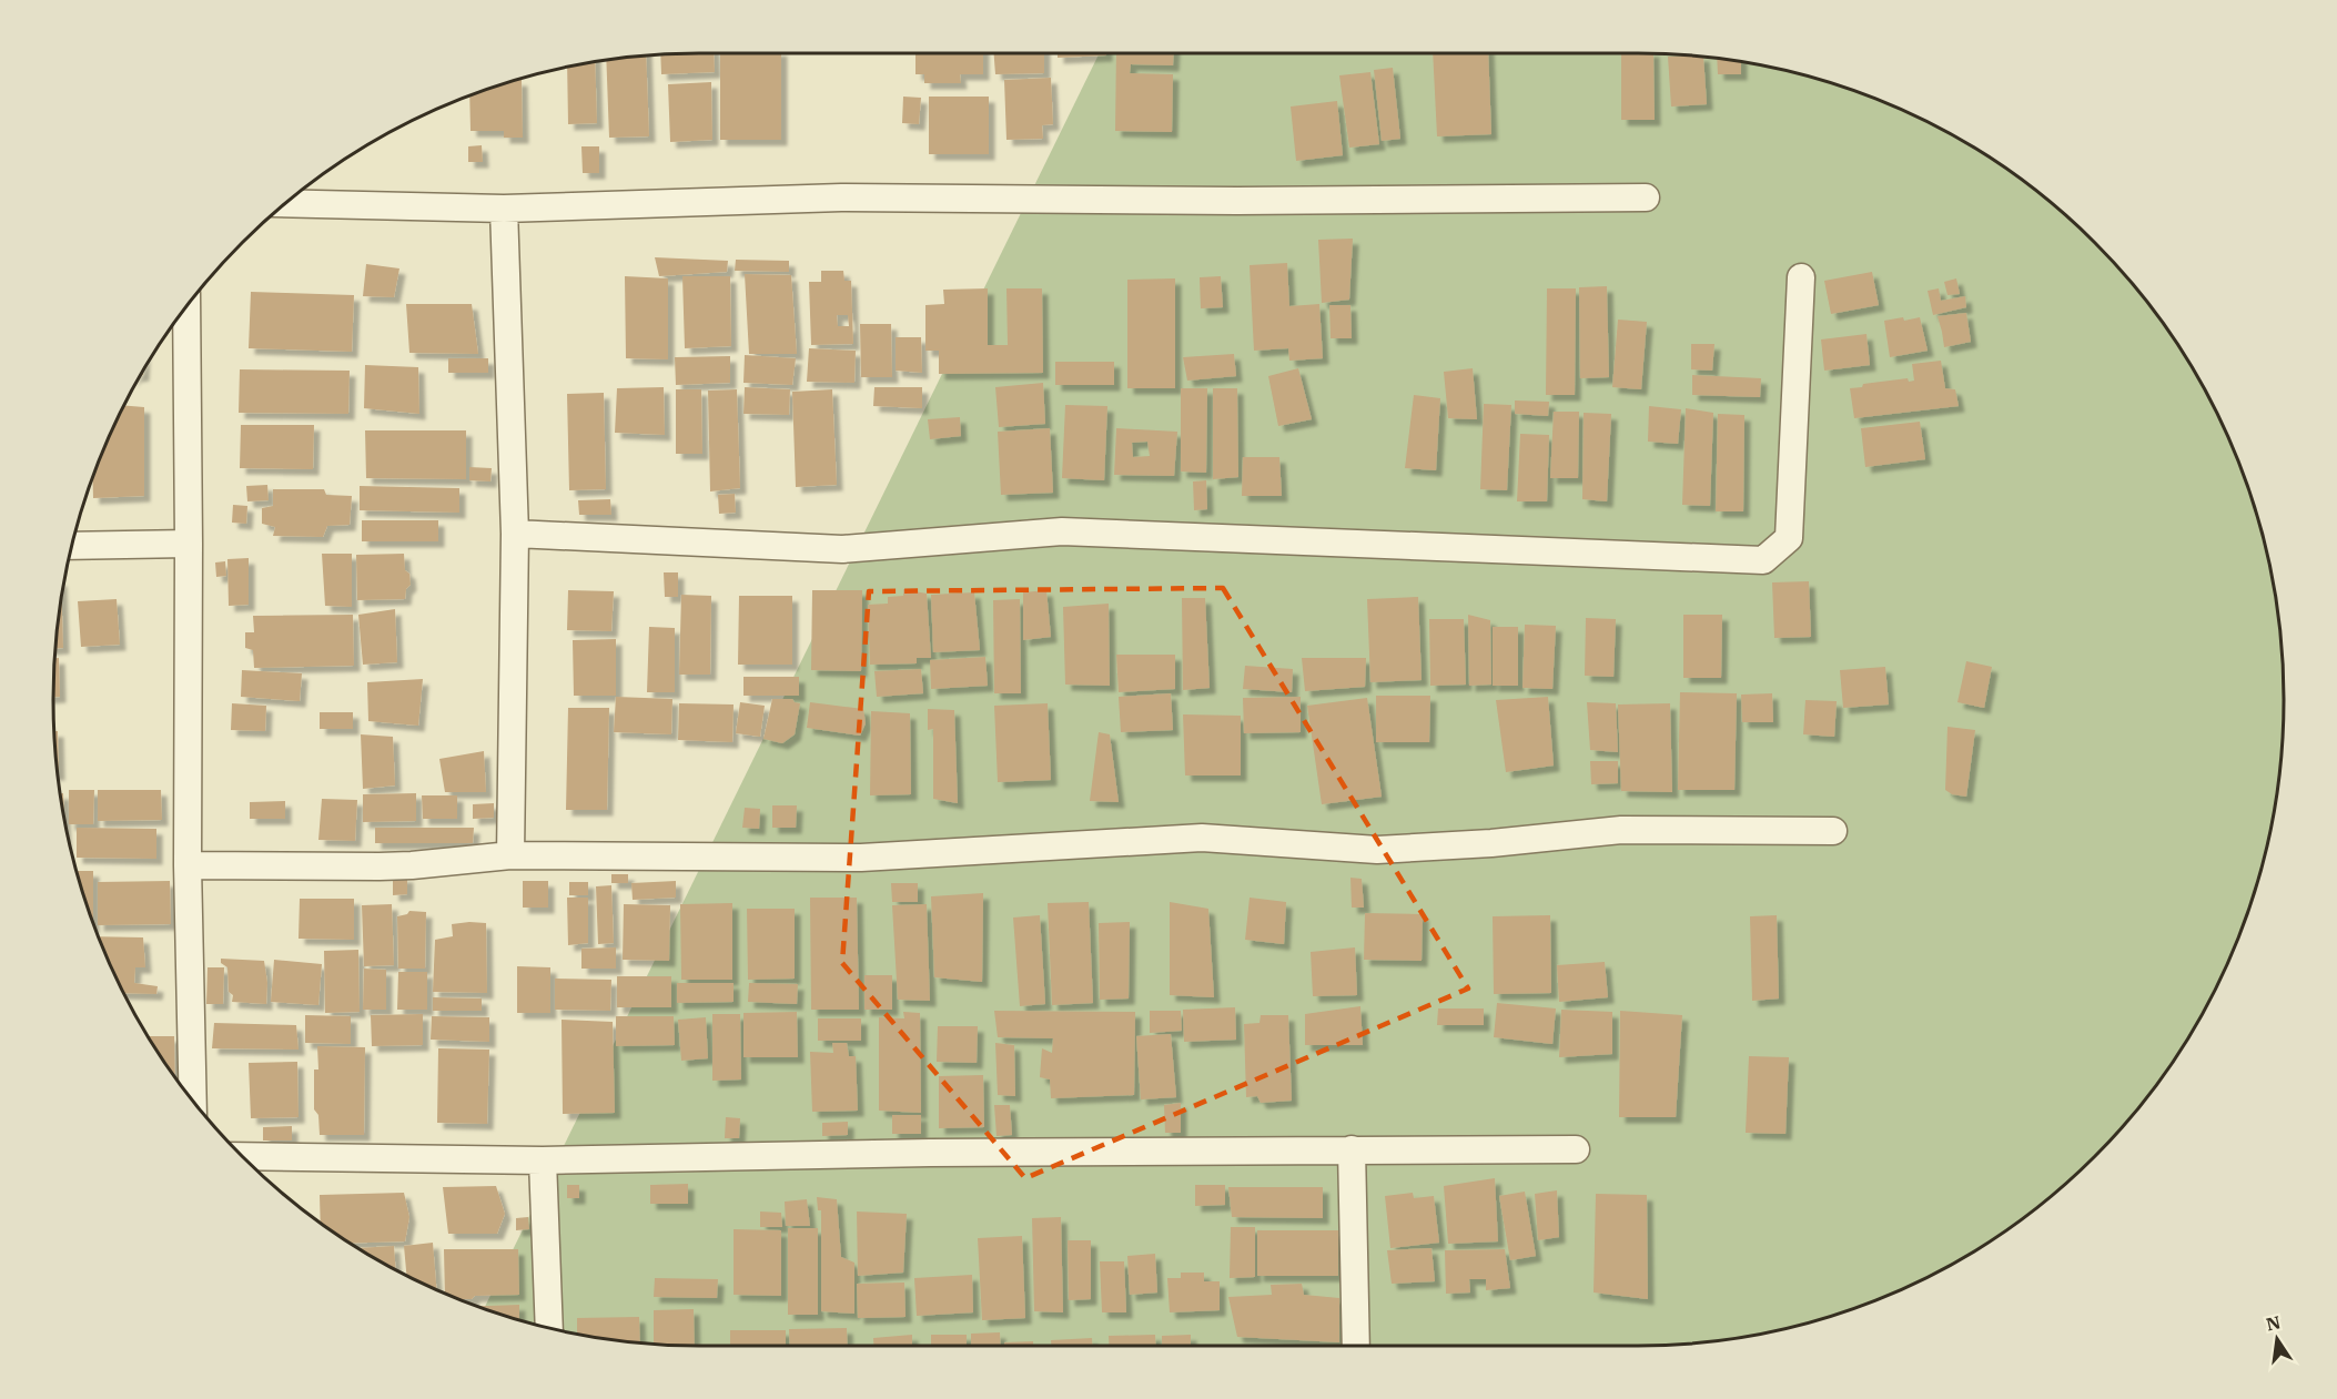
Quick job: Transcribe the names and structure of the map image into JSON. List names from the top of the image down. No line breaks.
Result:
{"north":"top"}
